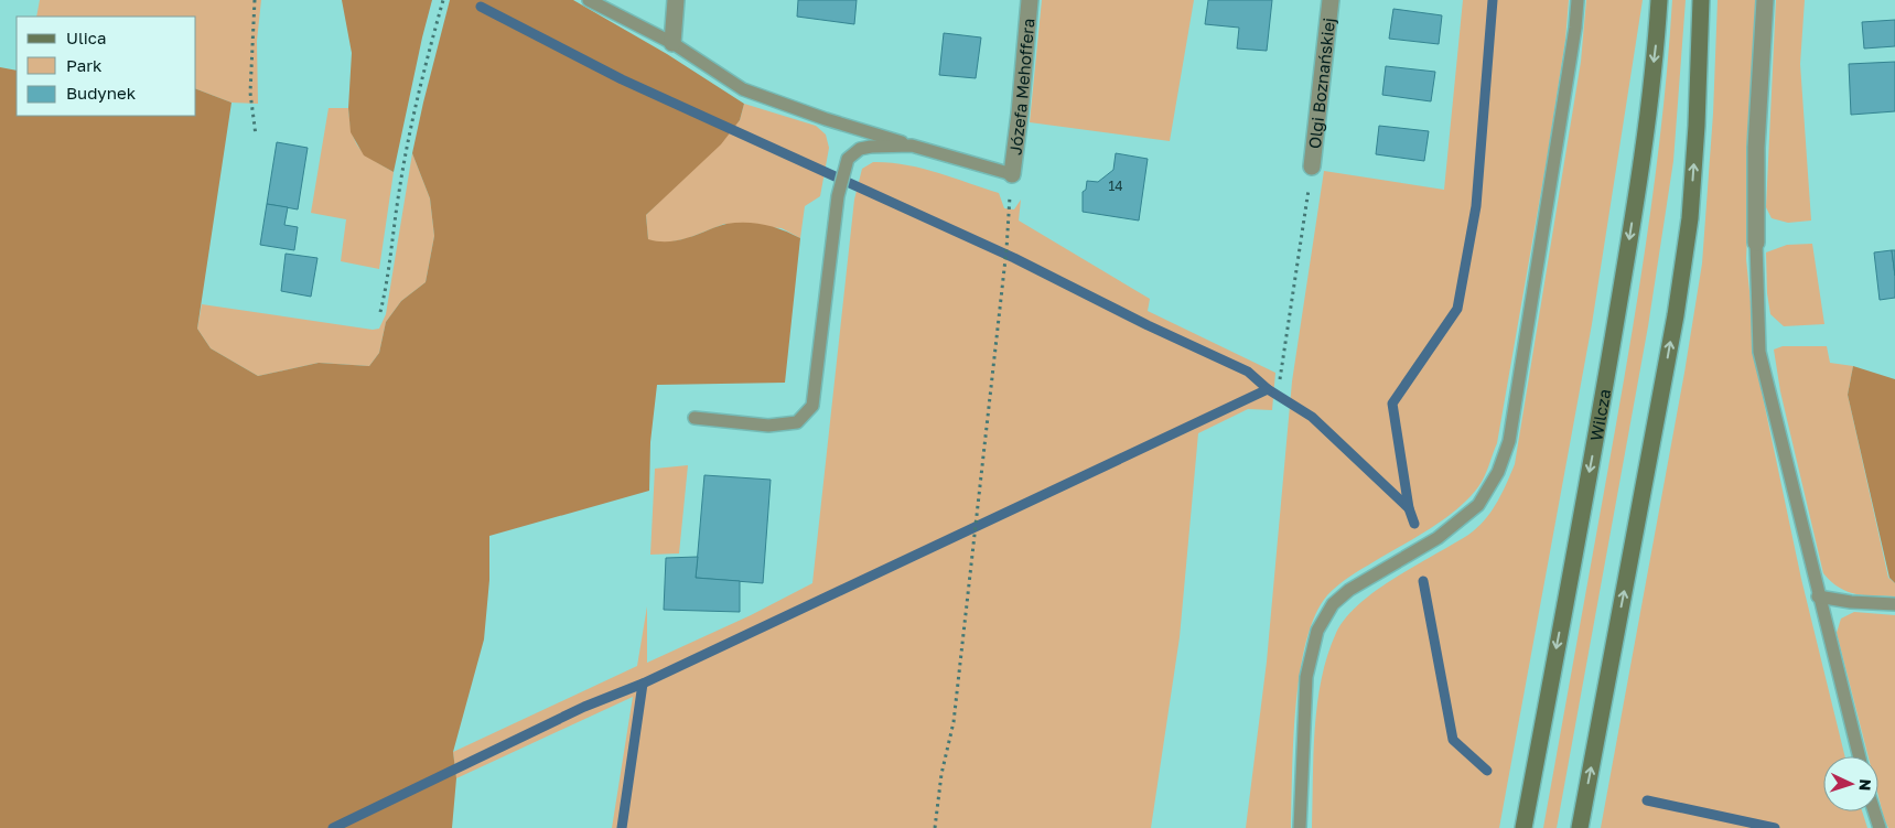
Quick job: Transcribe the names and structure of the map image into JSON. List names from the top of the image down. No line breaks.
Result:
{"streets":{"street":["Olgi Boznańskiej","Józefa Mehoffera","Wilcza"]},"house_numbers":["14"],"legend":["Ulica","Park","Budynek"],"north":"right"}
